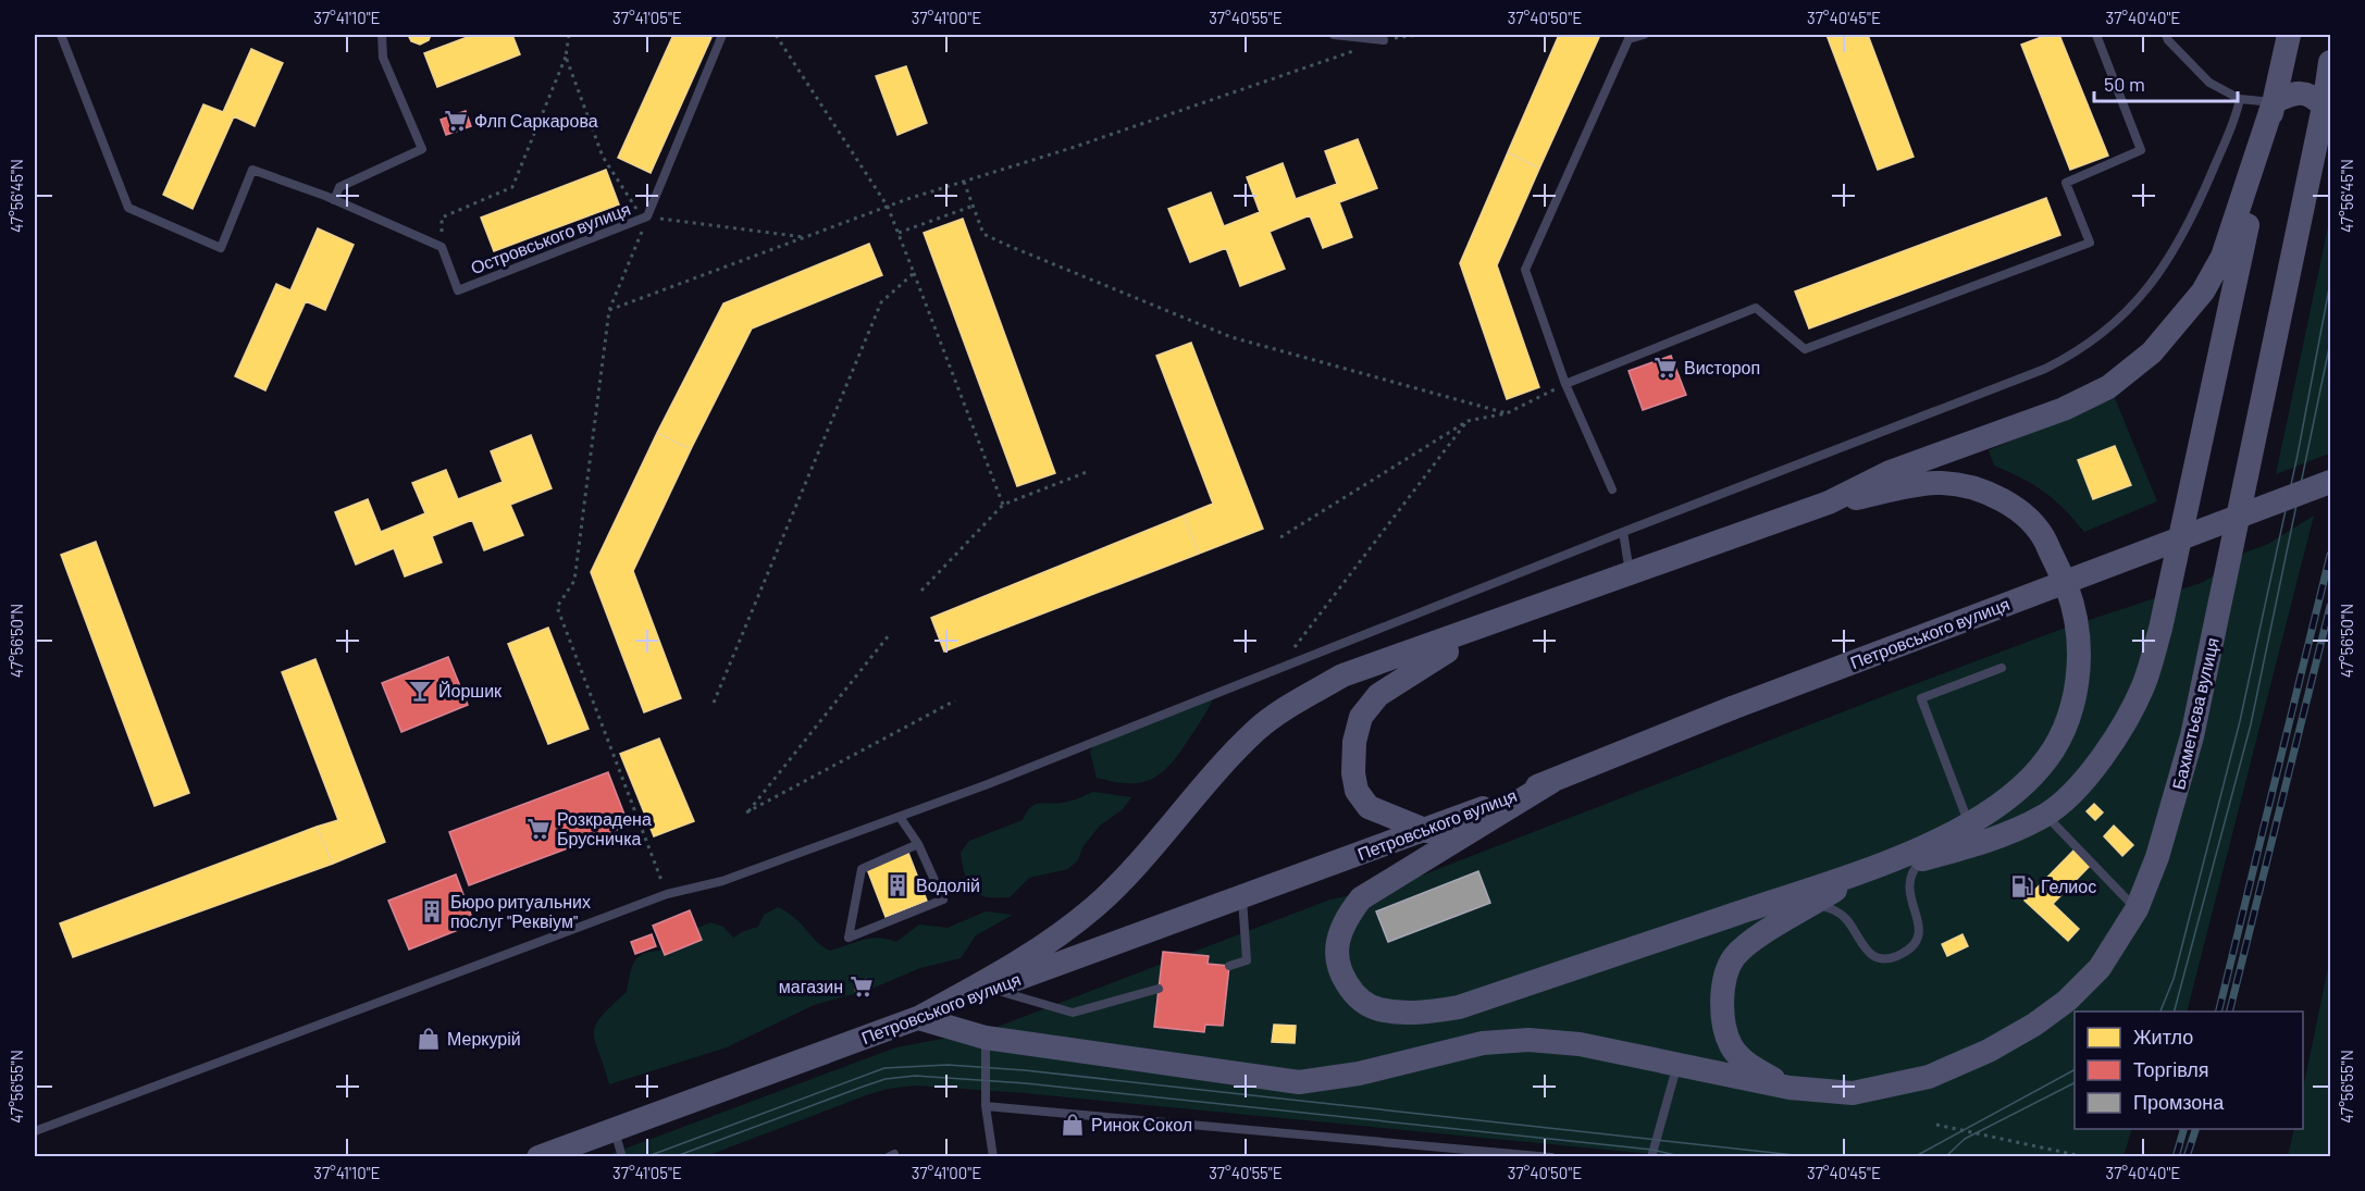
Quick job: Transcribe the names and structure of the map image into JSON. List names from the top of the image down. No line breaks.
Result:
{"streets":{"main road":["Петровського вулиця","Бахметьєва вулиця"],"lane":["Островського вулиця"]},"crossings":[["Петровського вулиця","Бахметьєва вулиця"]],"places":{"supermarket":["Флп Саркарова","Вистороп","Розкрадена Брусничка","магазин"],"bar":["Йоршик"],"building":["Водолій","Бюро ритуальних послуг \"Реквіум\""],"fuel station":["Гелиос"],"shop":["Меркурій","Ринок Сокол"]},"legend":["Житло","Торгівля","Промзона"],"scale_bar":"50 m","coordinates":["37°41'10\"E","37°41'05\"E","37°41'00\"E","37°40'55\"E","37°40'50\"E","37°40'45\"E","37°40'40\"E","47°56'45\"N","47°56'50\"N","47°56'55\"N"]}
